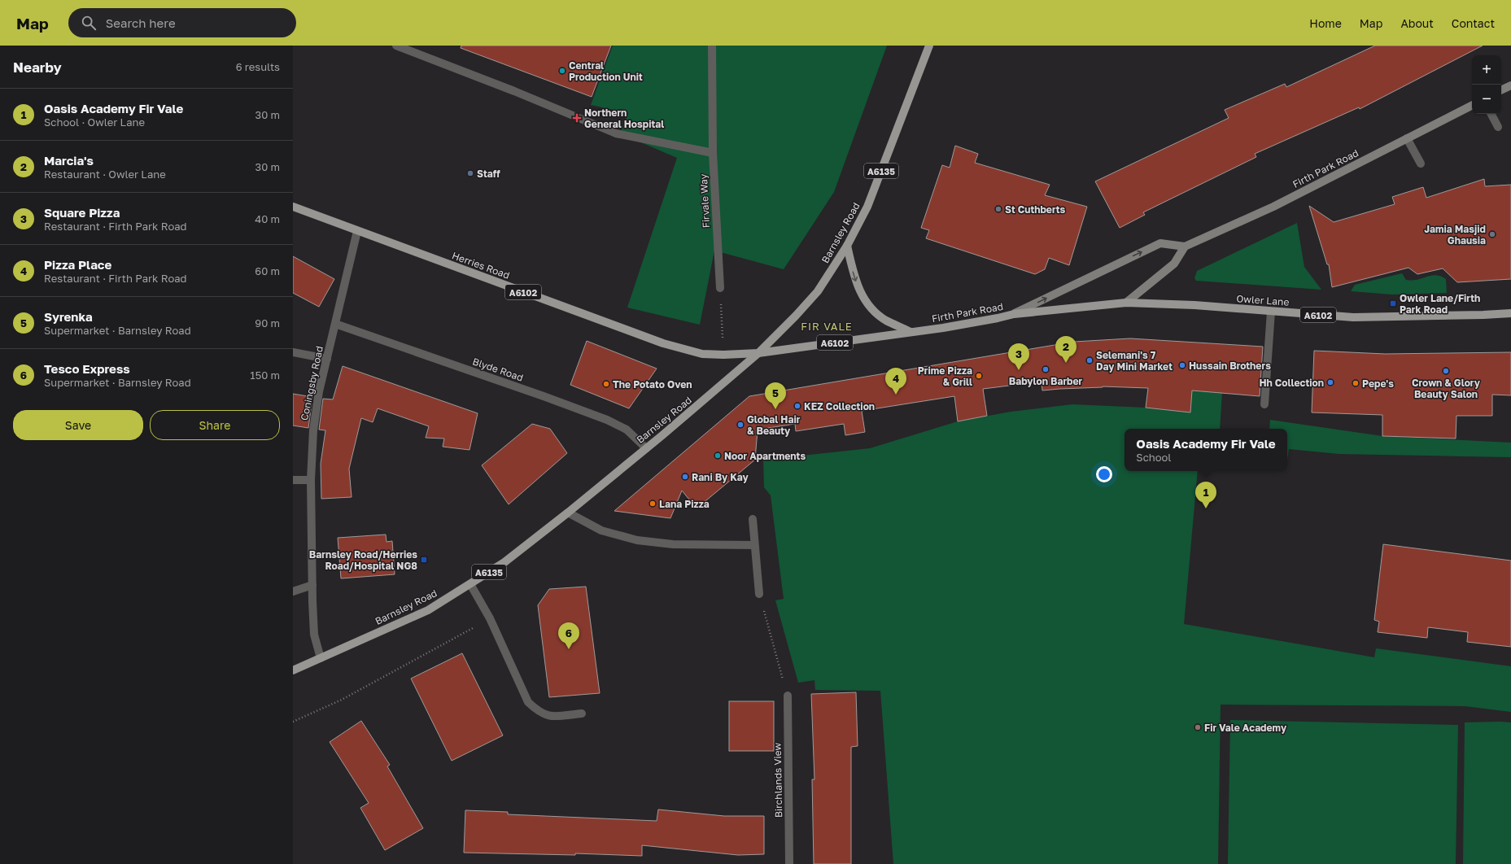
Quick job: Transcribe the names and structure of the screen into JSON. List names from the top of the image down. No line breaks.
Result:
{"streets":{"main road":["Firth Park Road","A6135","Barnsley Road","Herries Road","A6102","Owler Lane"],"street":["Firvale Way","Blyde Road","Coningsby Road","Birchlands View"]},"crossings":[["Firth Park Road","Barnsley Road"],["Firth Park Road","Herries Road"],["Firth Park Road","Owler Lane"],["Barnsley Road","Herries Road"],["Barnsley Road","Blyde Road"],["Barnsley Road","Coningsby Road"],["Herries Road","Coningsby Road"],["Blyde Road","Coningsby Road"]],"districts":["FIR VALE"],"places":{"other":["Central Production Unit","Staff","St Cuthberts","Jamia Masjid Ghausia","Selemani's 7 Day Mini Market","Hussain Brothers","Babylon Barber","Crown & Glory Beauty Salon","Prime Pizza & Grill","Hh Collection","Pepe's","The Potato Oven","KEZ Collection","Global Hair & Beauty","Noor Apartments","Rani By Kay","Lana Pizza","Fir Vale Academy"],"health":["Northern General Hospital"],"transit":["Owler Lane/Firth Park Road","Barnsley Road/Herries Road/Hospital NG8"]},"page":{"header":"Map","search":"Search here","nav":["Home","Map","About","Contact"],"heading":["Nearby","6 results"],"map_buttons":["+","−"],"list":[{"mark":"1","name":"Oasis Academy Fir Vale","note":"School · Owler Lane","value":"30 m"},{"mark":"2","name":"Marcia's","note":"Restaurant · Owler Lane","value":"30 m"},{"mark":"3","name":"Square Pizza","note":"Restaurant · Firth Park Road","value":"40 m"},{"mark":"4","name":"Pizza Place","note":"Restaurant · Firth Park Road","value":"60 m"},{"mark":"5","name":"Syrenka","note":"Supermarket · Barnsley Road","value":"90 m"},{"mark":"6","name":"Tesco Express","note":"Supermarket · Barnsley Road","value":"150 m"}],"pins":["2","3","4","5","1","6"],"buttons":["Save","Share"],"popup":["Oasis Academy Fir Vale","School"]}}
